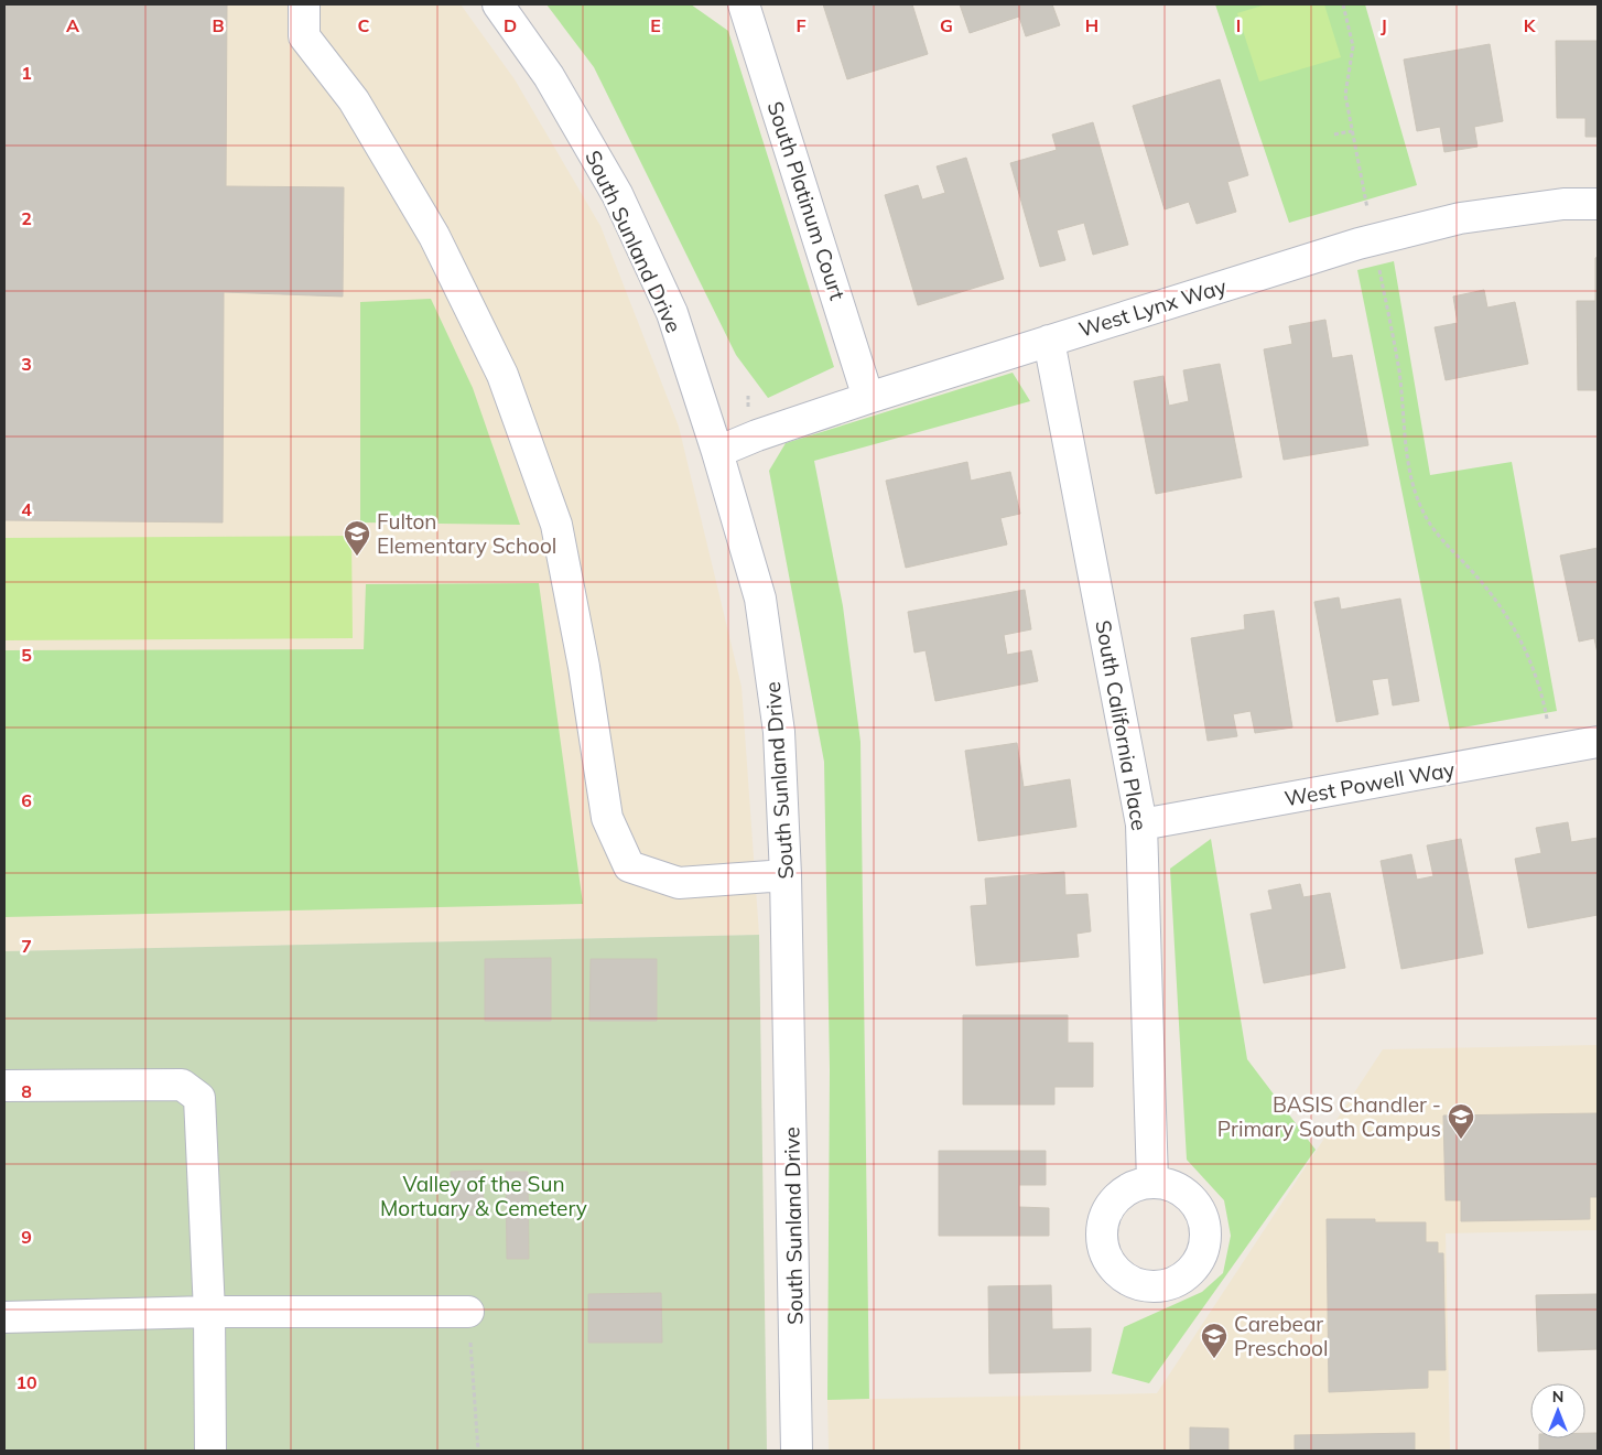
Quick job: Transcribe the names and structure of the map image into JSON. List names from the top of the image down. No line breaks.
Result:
{"streets":{"street":["South Platinum Court","South Sunland Drive","West Lynx Way","South California Place","West Powell Way"]},"crossings":[["South Platinum Court","West Lynx Way"],["South Sunland Drive","West Lynx Way"],["West Lynx Way","South California Place"],["South California Place","West Powell Way"]],"parks":["Valley of the Sun Mortuary & Cemetery"],"places":{"school or university":["Fulton Elementary School","BASIS Chandler - Primary South Campus","Carebear Preschool"]},"north":"top","grid":{"columns":["A","B","C","D","E","F","G","H","I","J","K"],"rows":["1","2","3","4","5","6","7","8","9","10"]}}
